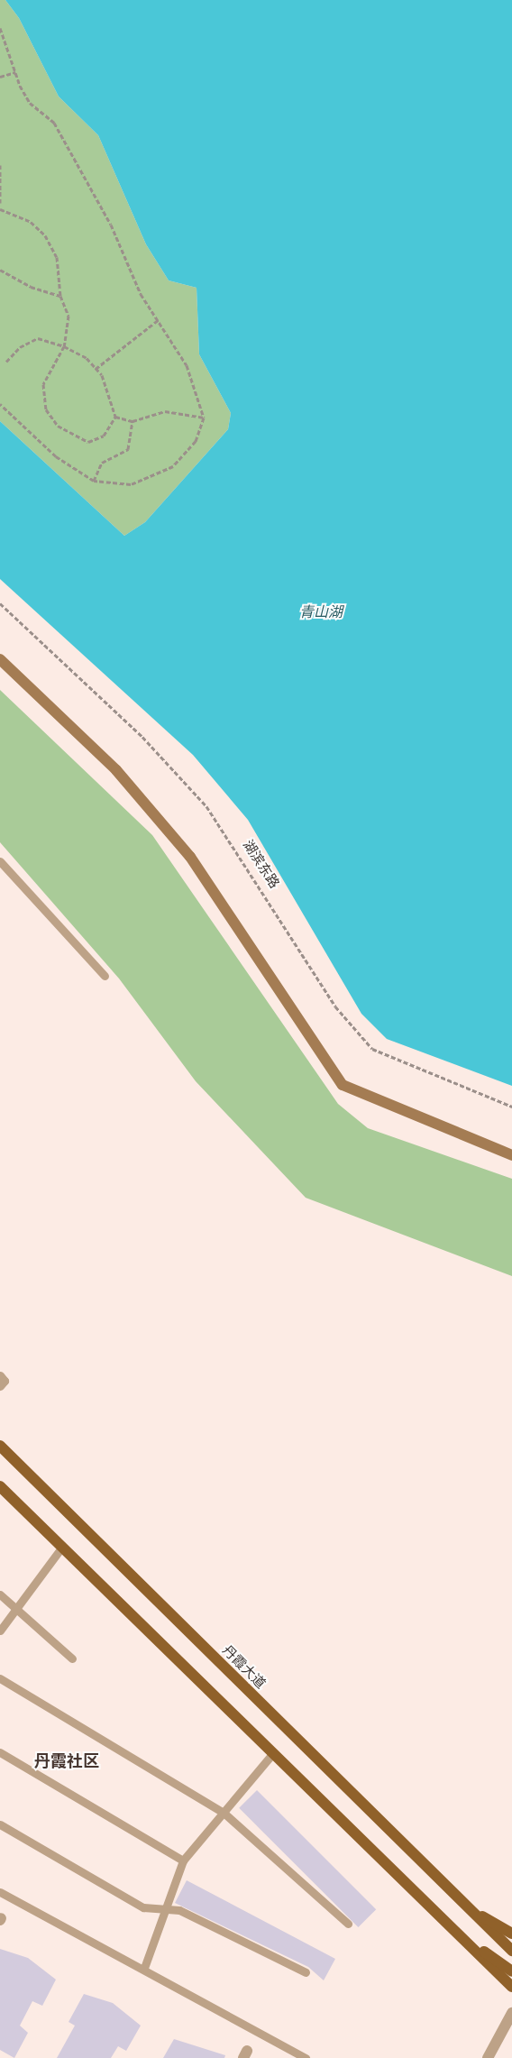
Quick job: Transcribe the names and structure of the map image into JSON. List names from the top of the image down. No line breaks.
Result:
{"streets":{"main road":["丹霞大道"],"path":["湖滨东路"]},"districts":["丹霞社区"],"water":["青山湖"]}
